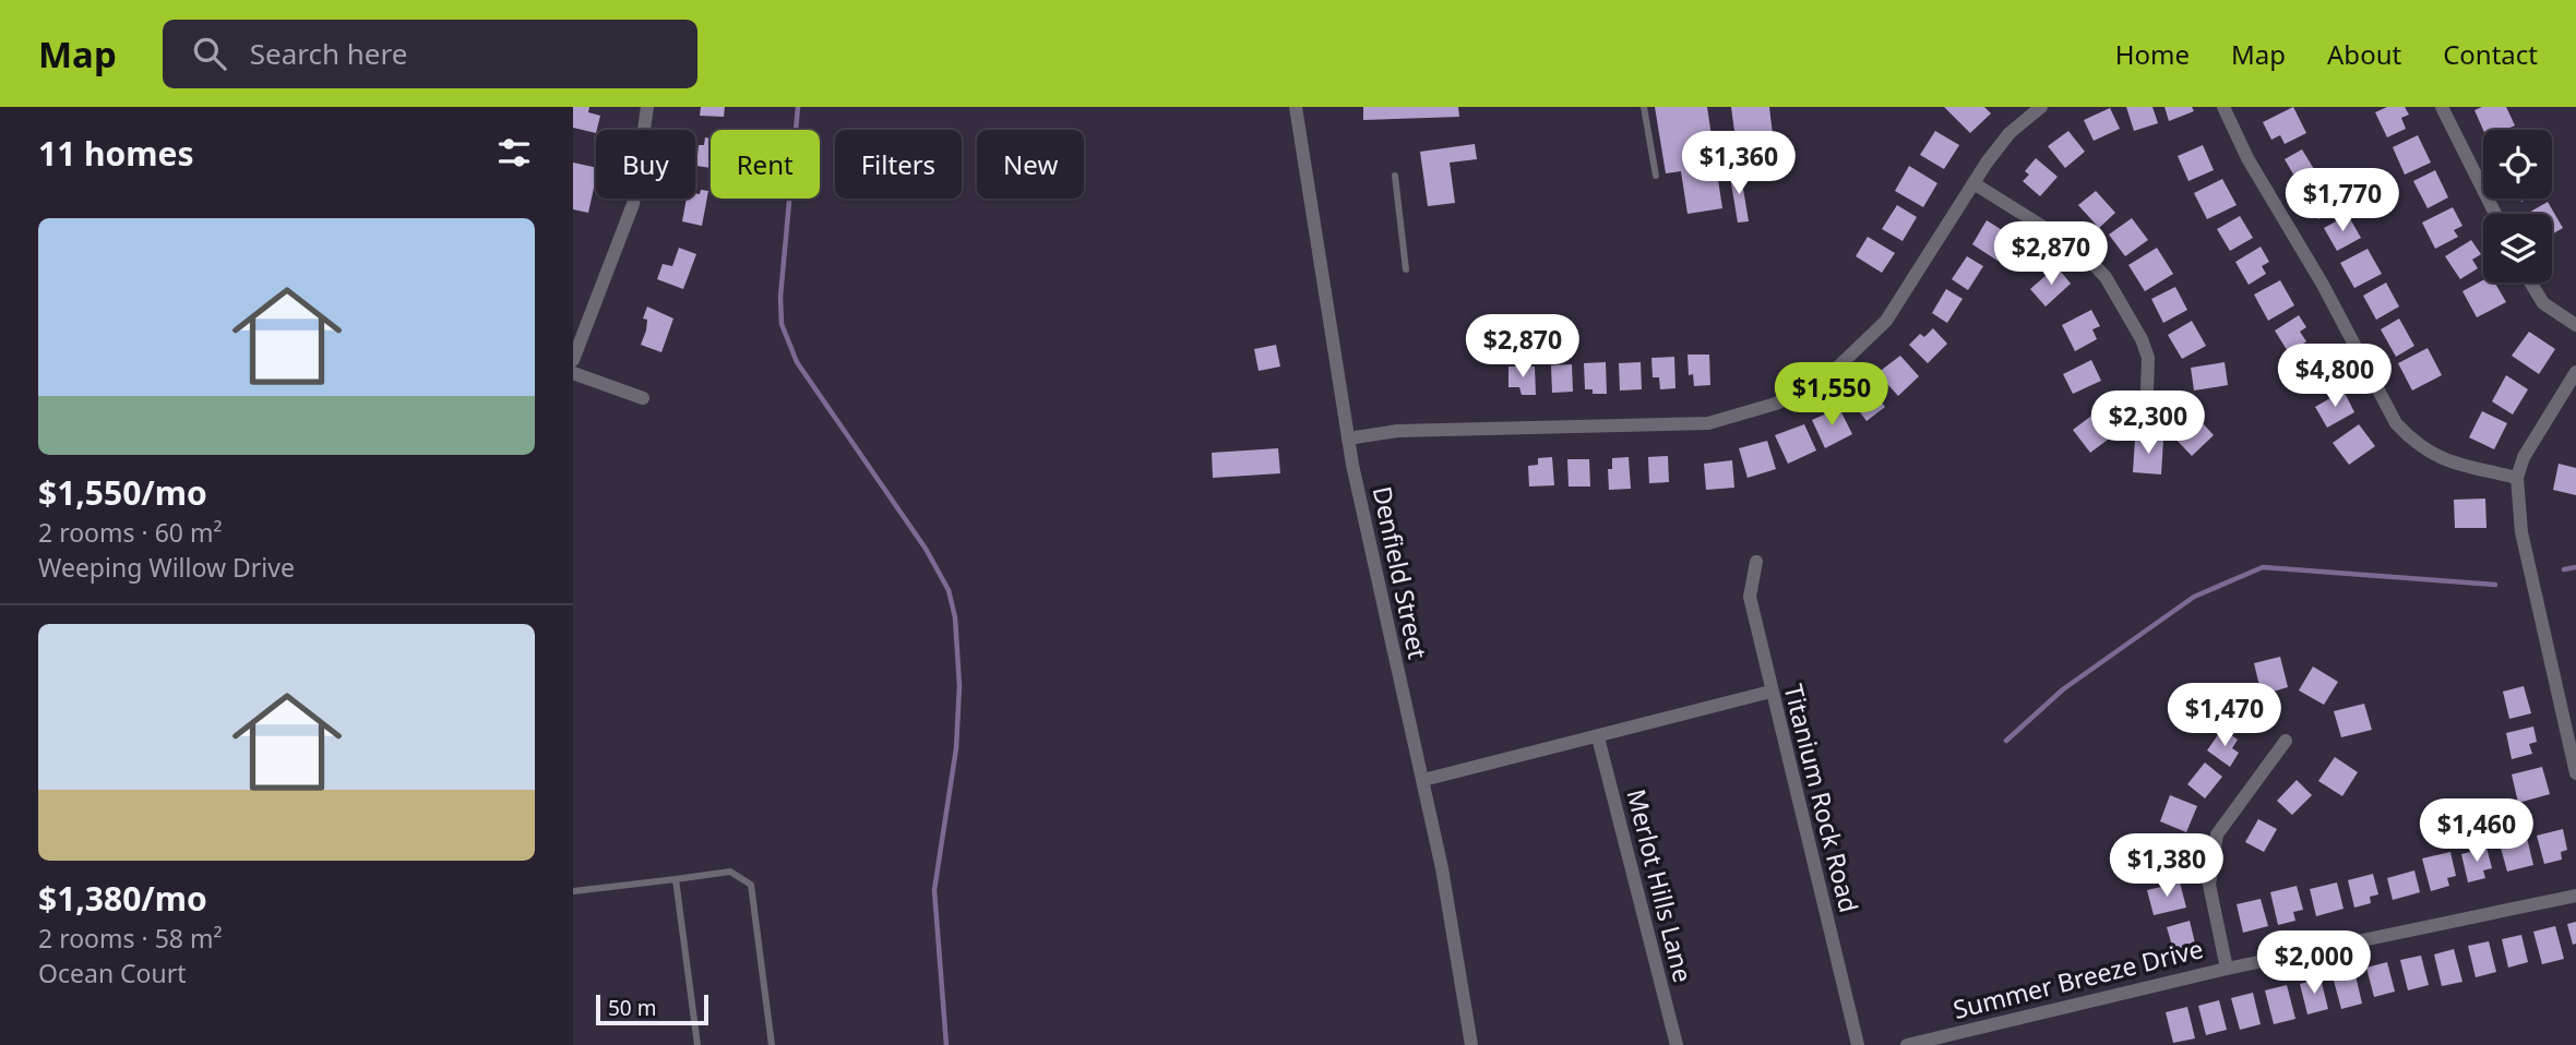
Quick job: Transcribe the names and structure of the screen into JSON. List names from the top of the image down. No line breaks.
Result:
{"streets":{"street":["Denfield Street","Titanium Rock Road","Merlot Hills Lane","Summer Breeze Drive"]},"scale_bar":"50 m","page":{"header":"Map","search":"Search here","nav":["Home","Map","About","Contact"],"heading":"11 homes","chip":["Buy","Rent","Filters","New"],"price":["$1,360","$1,770","$2,870","$2,870","$4,800","$1,550","$2,300","$1,470","$1,460","$1,380","$2,000"],"list":[{"name":"$1,550/mo","note":"2 rooms · 60 m² · Weeping Willow Drive"},{"name":"$1,380/mo","note":"2 rooms · 58 m² · Ocean Court"}],"scale":"50 m"}}
